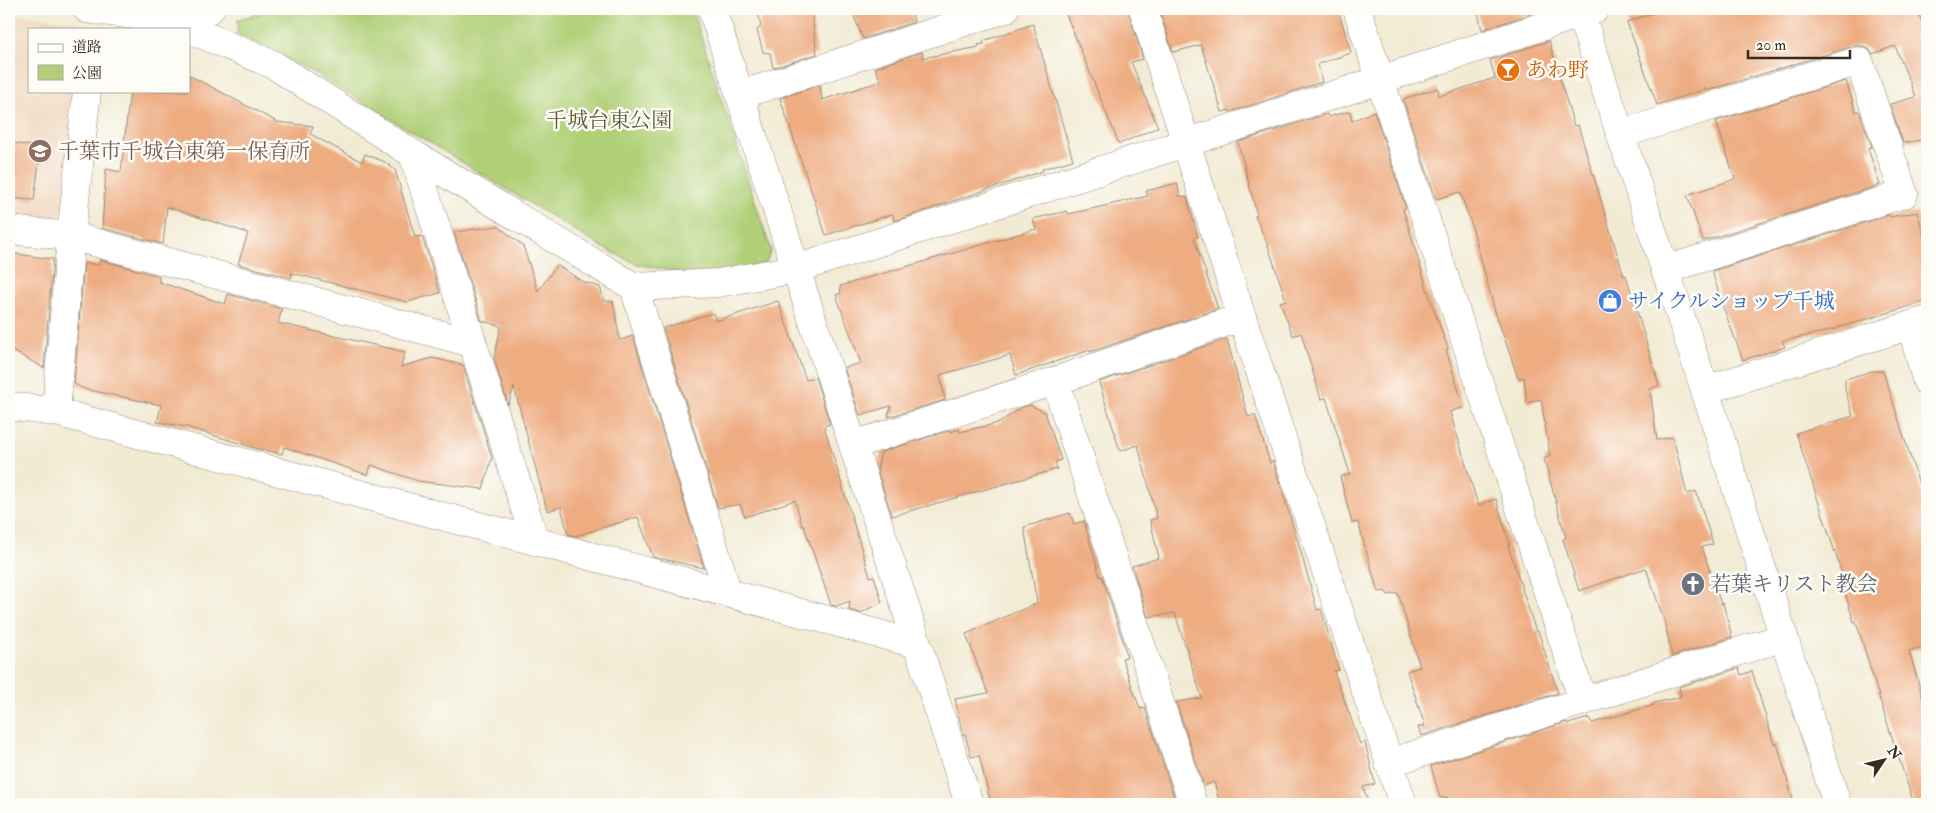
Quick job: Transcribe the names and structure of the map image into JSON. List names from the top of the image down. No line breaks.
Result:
{"parks":["千城台東公園"],"places":{"bar":["あわ野"],"school or university":["千葉市千城台東第一保育所"],"shop":["サイクルショップ千城"],"church":["若葉キリスト教会"]},"legend":["道路","公園"],"scale_bar":"20 m","north":"top right"}
